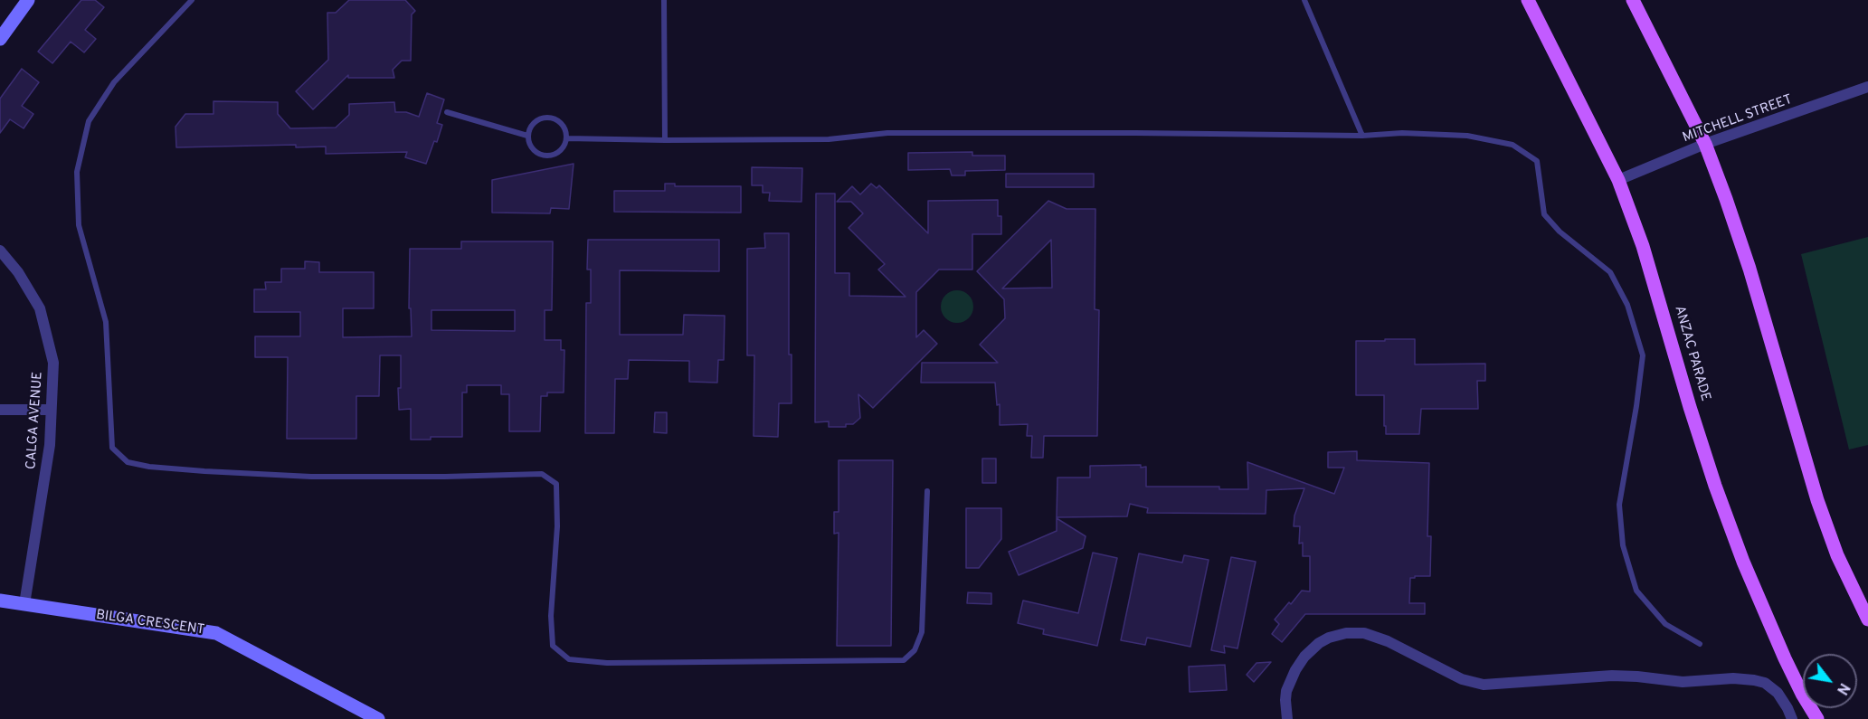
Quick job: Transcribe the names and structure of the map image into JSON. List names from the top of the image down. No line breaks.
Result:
{"streets":{"main road":["ANZAC PARADE"],"street":["MITCHELL STREET","CALGA AVENUE","BILGA CRESCENT"]},"crossings":[["MITCHELL STREET","ANZAC PARADE"],["CALGA AVENUE","BILGA CRESCENT"]],"north":"bottom right"}
